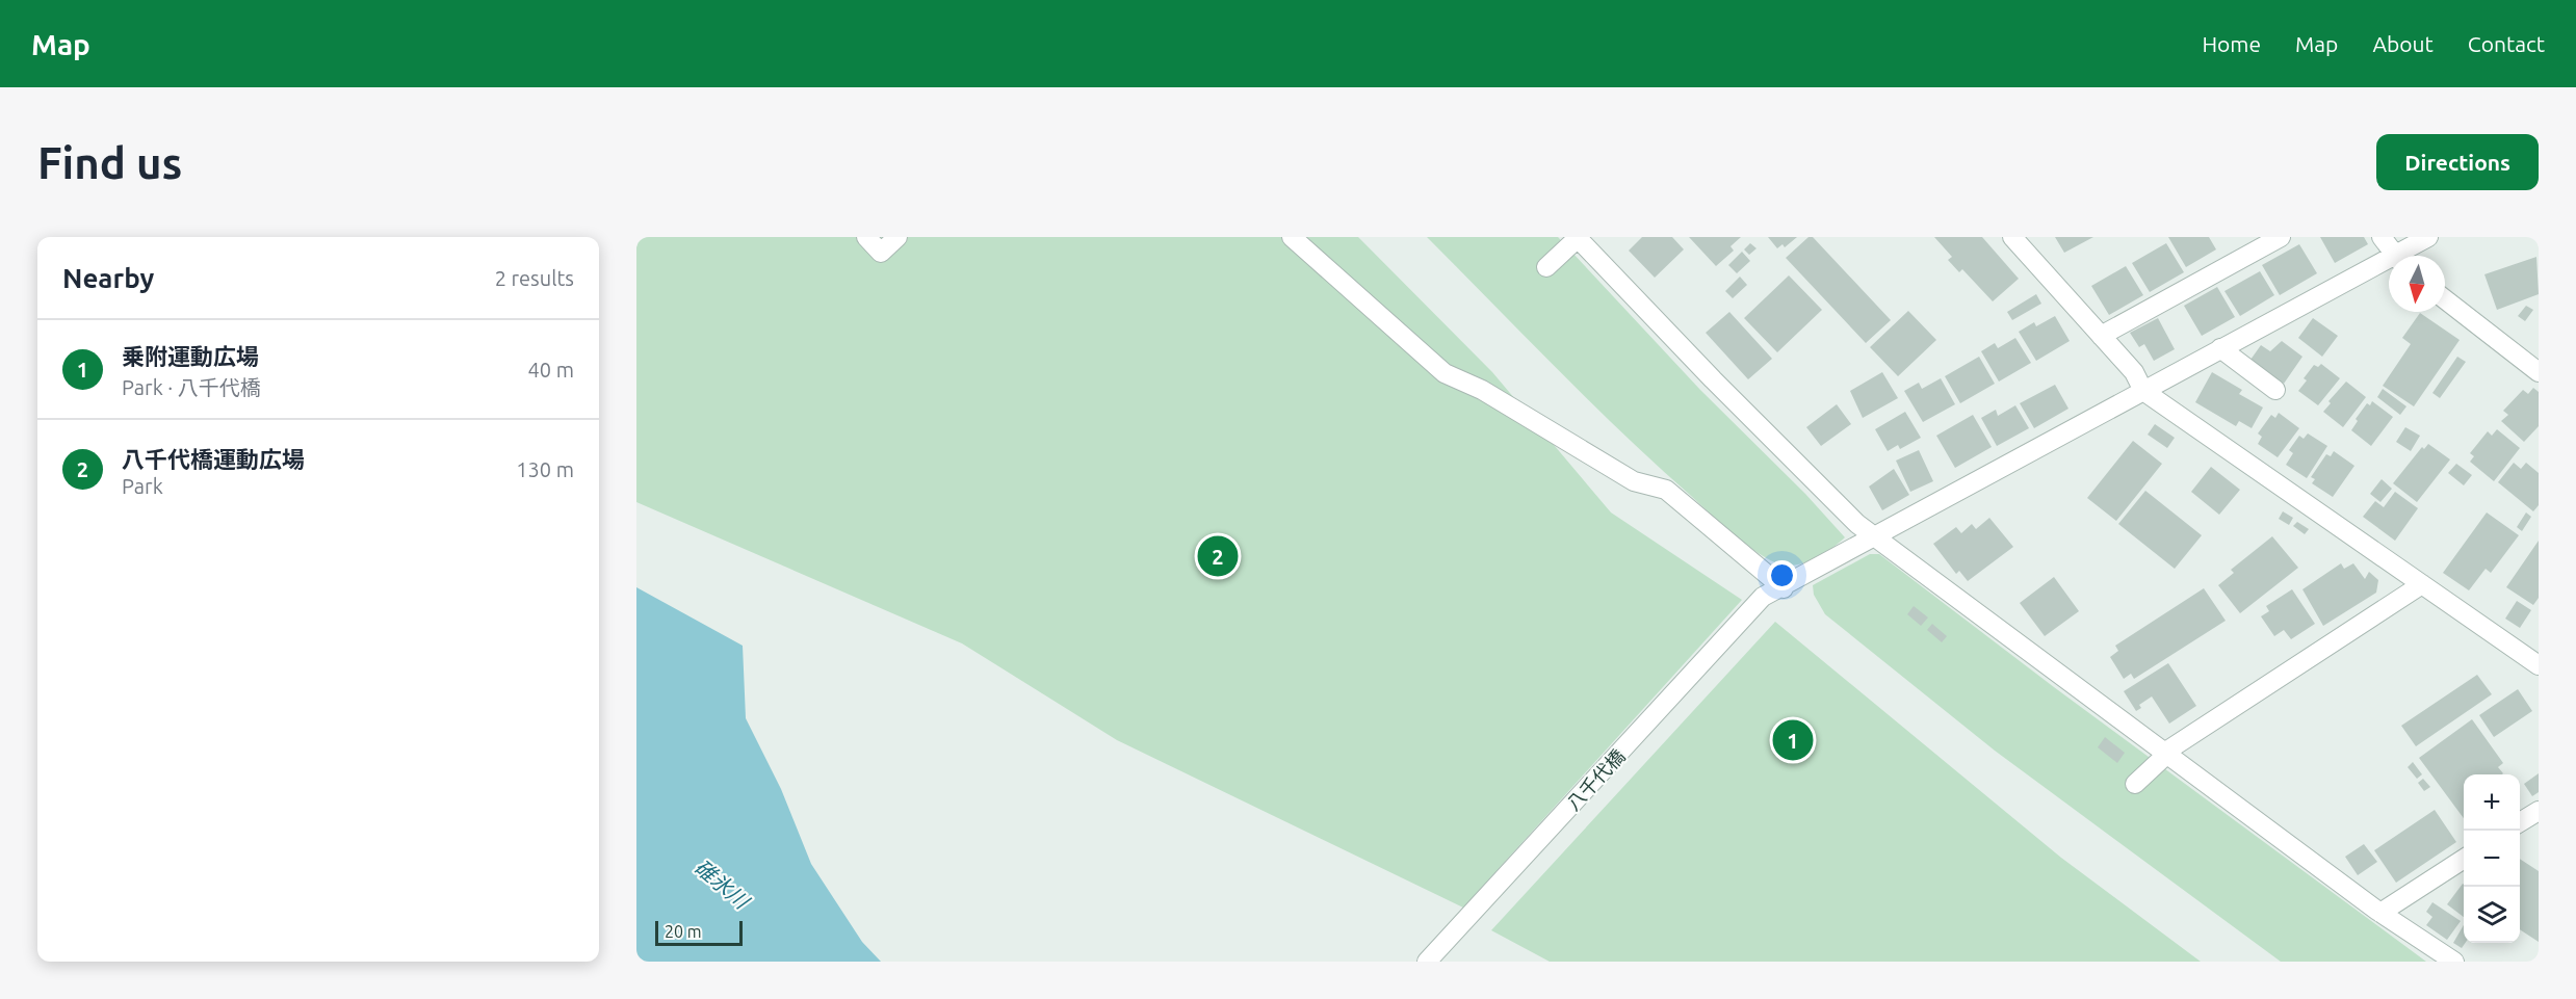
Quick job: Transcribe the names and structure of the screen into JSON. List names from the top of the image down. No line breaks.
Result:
{"streets":{"street":["八千代橋"]},"water":["碓氷川"],"scale_bar":"20 m","north":"bottom","page":{"header":"Map","nav":["Home","Map","About","Contact"],"buttons":"Directions","title":"Find us","heading":["Nearby","2 results"],"list":[{"mark":"1","name":"乗附運動広場","note":"Park · 八千代橋","value":"40 m"},{"mark":"2","name":"八千代橋運動広場","note":"Park","value":"130 m"}],"pins":["2","1"],"map_buttons":["+","−"],"scale":"20 m"}}
